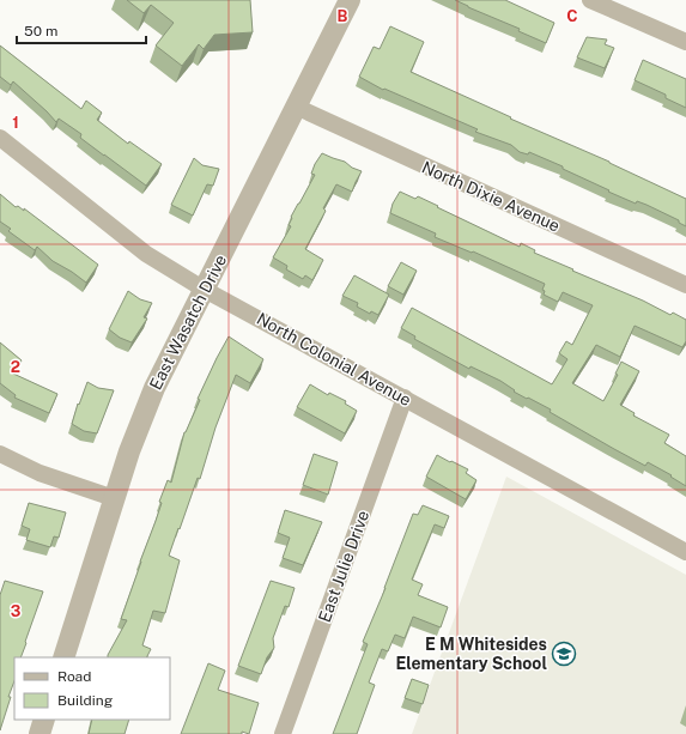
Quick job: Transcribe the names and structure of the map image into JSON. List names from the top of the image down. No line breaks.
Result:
{"streets":{"street":["North Dixie Avenue","East Wasatch Drive","North Colonial Avenue","East Julie Drive"]},"crossings":[["North Dixie Avenue","East Wasatch Drive"],["East Wasatch Drive","North Colonial Avenue"],["North Colonial Avenue","East Julie Drive"]],"places":{"school or university":["E M Whitesides Elementary School"]},"legend":["Road","Building"],"scale_bar":"50 m","grid":{"columns":["B","C"],"rows":["1","2","3"]}}
